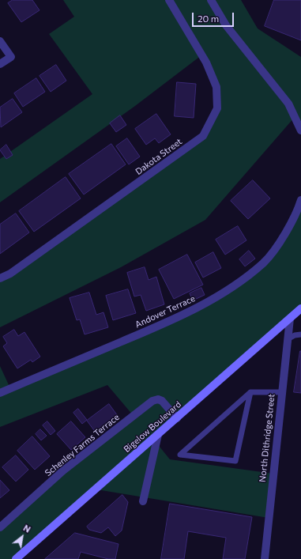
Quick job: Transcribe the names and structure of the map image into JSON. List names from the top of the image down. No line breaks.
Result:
{"streets":{"main road":["Bigelow Boulevard"],"street":["Dakota Street","Andover Terrace","North Dithridge Street","Schenley Farms Terrace"]},"crossings":[["Bigelow Boulevard","North Dithridge Street"],["Bigelow Boulevard","Schenley Farms Terrace"]],"scale_bar":"20 m","north":"top right"}
